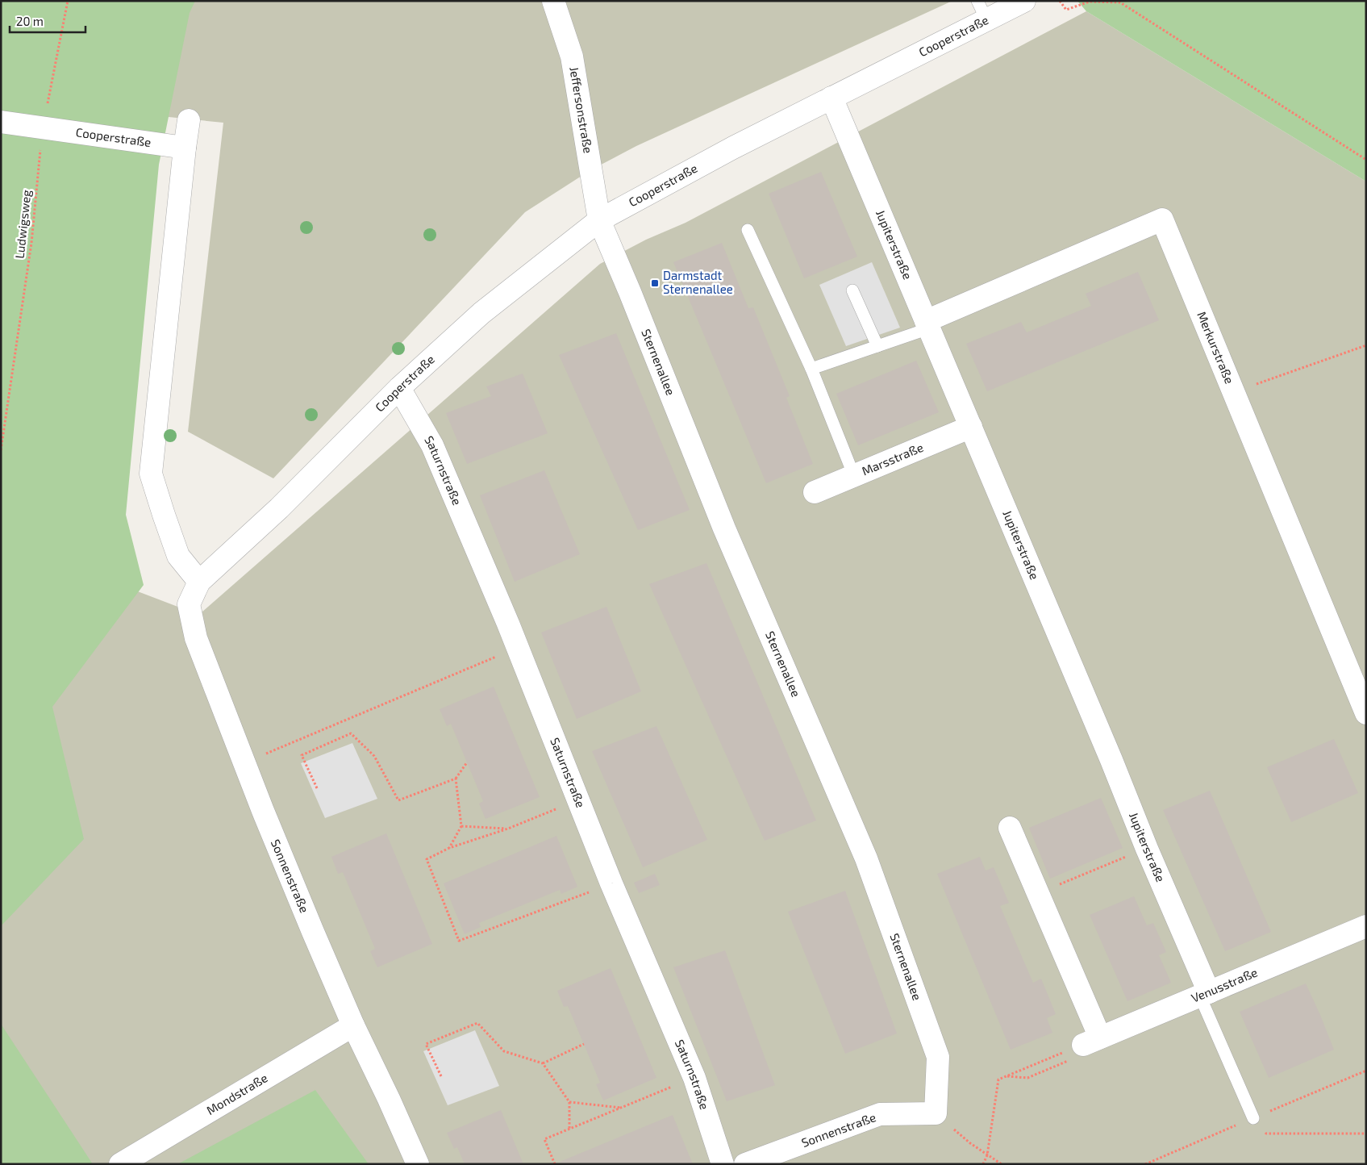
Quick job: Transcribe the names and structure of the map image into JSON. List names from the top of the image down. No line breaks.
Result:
{"streets":{"street":["Cooperstraße","Jeffersonstraße","Jupiterstraße","Merkurstraße","Sternenallee","Marsstraße","Saturnstraße","Sonnenstraße","Venusstraße","Mondstraße"],"path":["Ludwigsweg"]},"crossings":[["Cooperstraße","Jeffersonstraße"],["Cooperstraße","Ludwigsweg"],["Cooperstraße","Jupiterstraße"],["Cooperstraße","Sternenallee"],["Cooperstraße","Saturnstraße"],["Cooperstraße","Sonnenstraße"],["Jeffersonstraße","Sternenallee"],["Jupiterstraße","Merkurstraße"],["Jupiterstraße","Marsstraße"],["Jupiterstraße","Venusstraße"],["Sternenallee","Sonnenstraße"],["Sonnenstraße","Mondstraße"]],"places":{"transit":["Darmstadt Sternenallee"]},"scale_bar":"20 m"}
